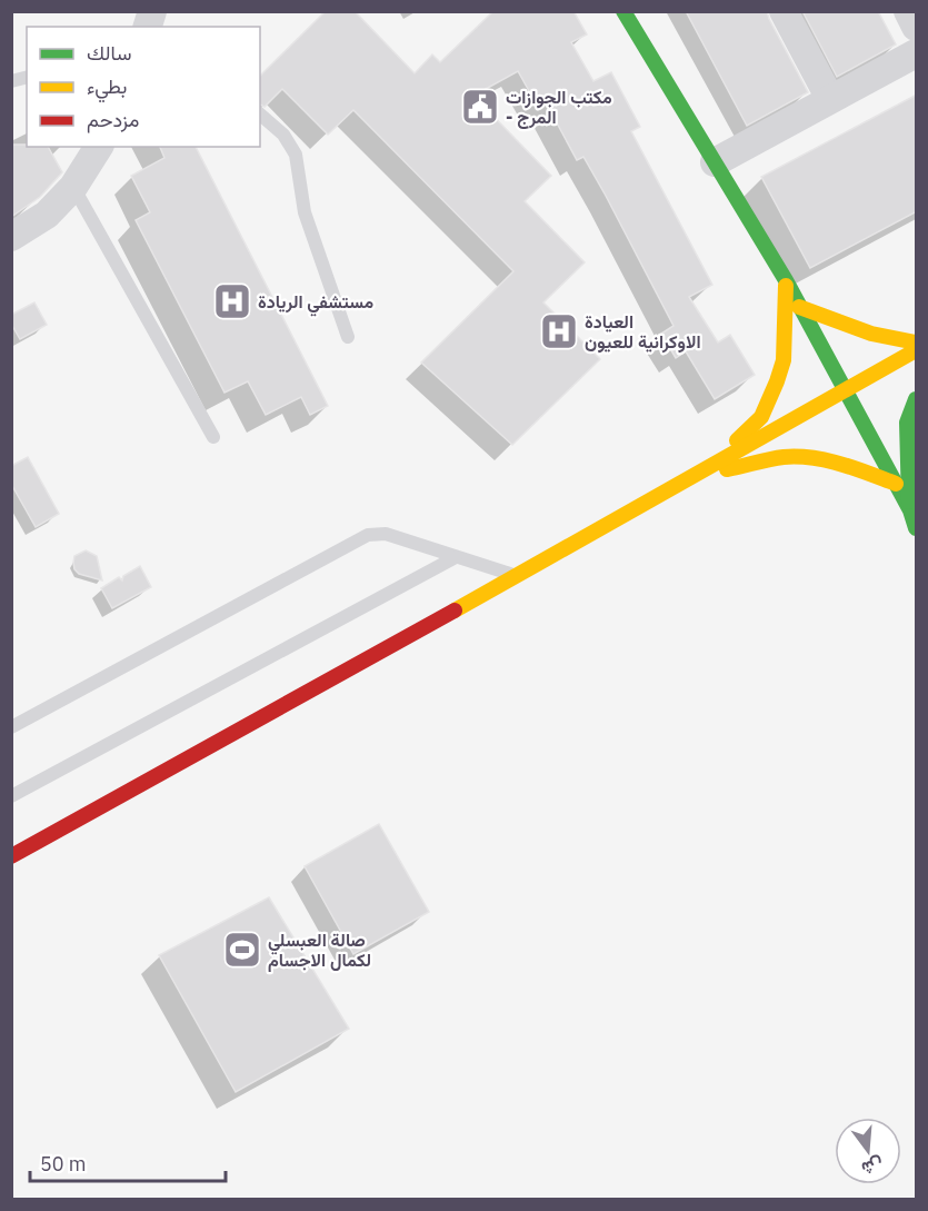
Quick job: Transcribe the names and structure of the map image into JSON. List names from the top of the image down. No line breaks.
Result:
{"places":{"public building":["مكتب الجوازات - المرج"],"hospital":["مستشفي الريادة","العيادة الاوكرانية للعيون"],"sports":["صالة العبسلي لكمال الاجسام"]},"legend":["سالك","بطيء","مزدحم"],"scale_bar":"50 m","north":"bottom"}
